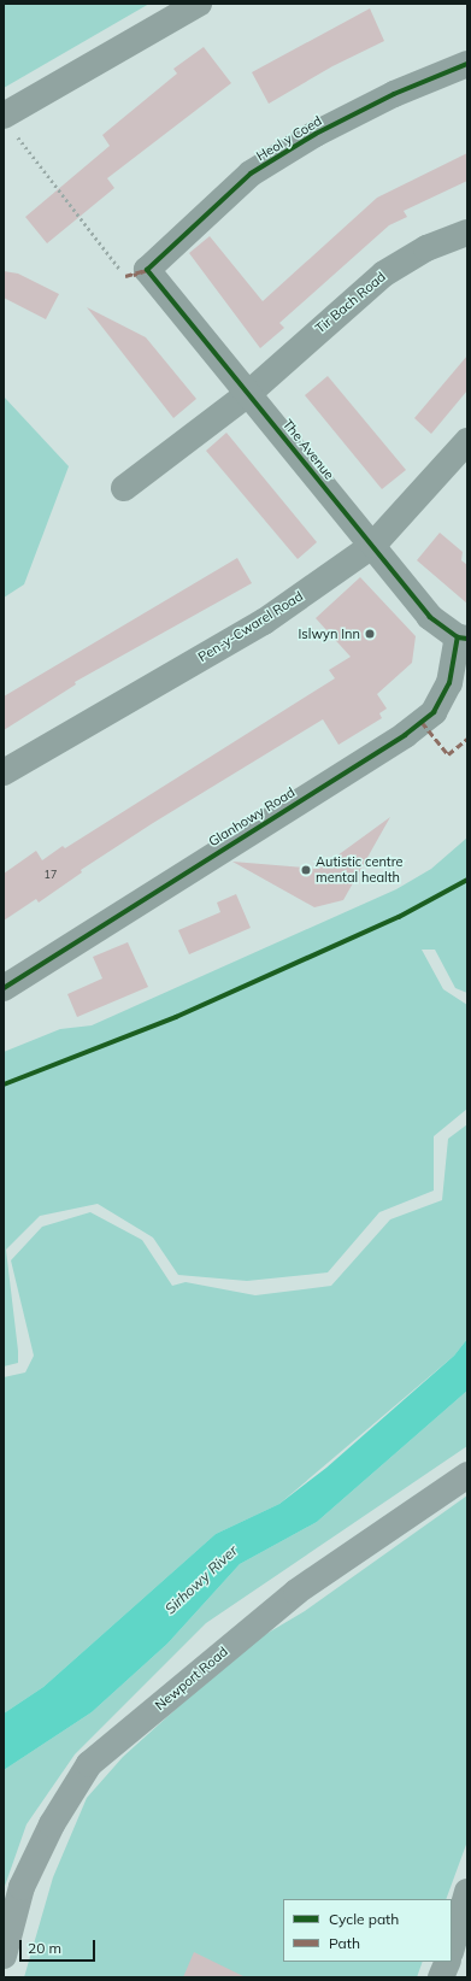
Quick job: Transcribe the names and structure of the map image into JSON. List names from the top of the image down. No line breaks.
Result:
{"streets":{"main road":["Newport Road"],"street":["Heol y Coed","Tir Bach Road","The Avenue","Pen-y-Cwarel Road","Glanhowy Road"]},"crossings":[["Heol y Coed","The Avenue"],["Tir Bach Road","The Avenue"],["The Avenue","Pen-y-Cwarel Road"],["The Avenue","Glanhowy Road"]],"water":["Sirhowy River"],"places":["Islwyn Inn","Autistic centre mental health"],"house_numbers":["17"],"legend":["Cycle path","Path"],"scale_bar":"20 m"}
